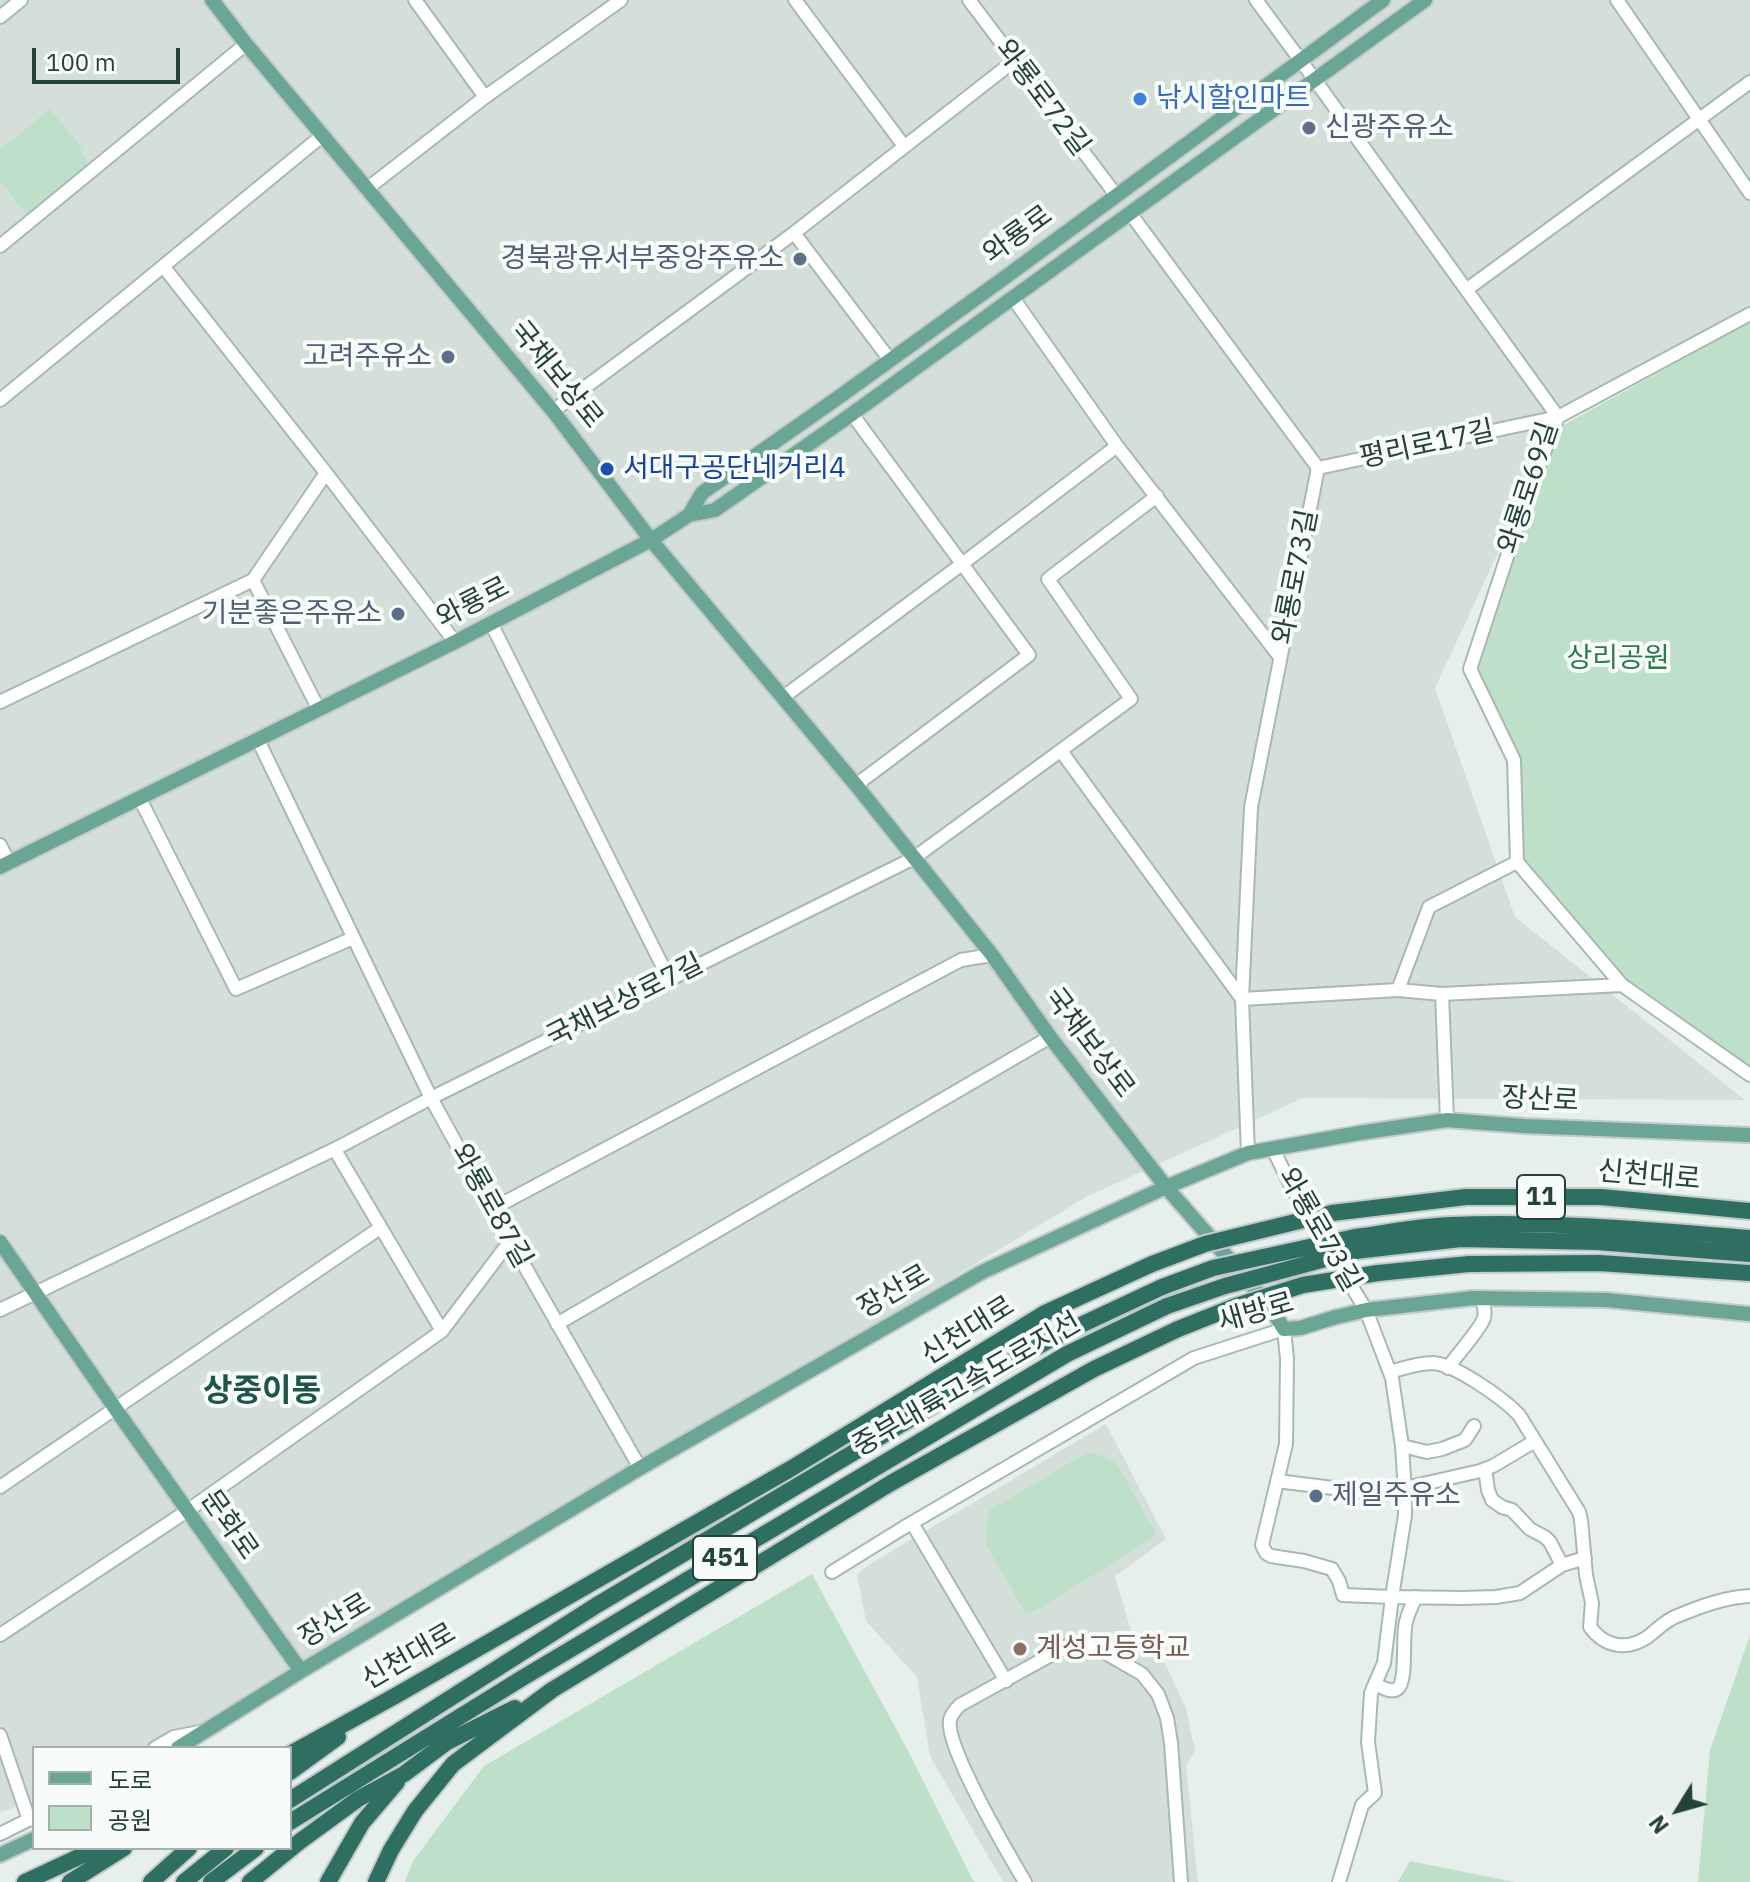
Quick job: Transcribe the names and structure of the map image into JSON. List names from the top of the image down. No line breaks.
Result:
{"streets":{"highway":["신천대로","11","중부내륙고속도로지선","451"],"main road":["와룡로","국채보상로","장산로","새방로","문화로"],"street":["와룡로72길","평리로17길","와룡로69길","와룡로73길","국채보상로7길","와룡로87길"]},"crossings":[["와룡로72길","와룡로"],["와룡로","국채보상로"],["와룡로","와룡로69길"],["와룡로","와룡로87길"],["국채보상로","국채보상로7길"],["국채보상로","장산로"],["국채보상로","새방로"],["평리로17길","와룡로69길"],["평리로17길","와룡로73길"],["와룡로73길","장산로"],["와룡로73길","새방로"],["국채보상로7길","와룡로87길"],["국채보상로7길","문화로"],["장산로","와룡로87길"],["장산로","문화로"]],"districts":["상중이동"],"parks":["상리공원"],"places":["낚시할인마트","신광주유소","경북광유서부중앙주유소","고려주유소","서대구공단네거리4","기분좋은주유소","제일주유소","계성고등학교"],"legend":["도로","공원"],"scale_bar":"100 m","north":"bottom left"}
